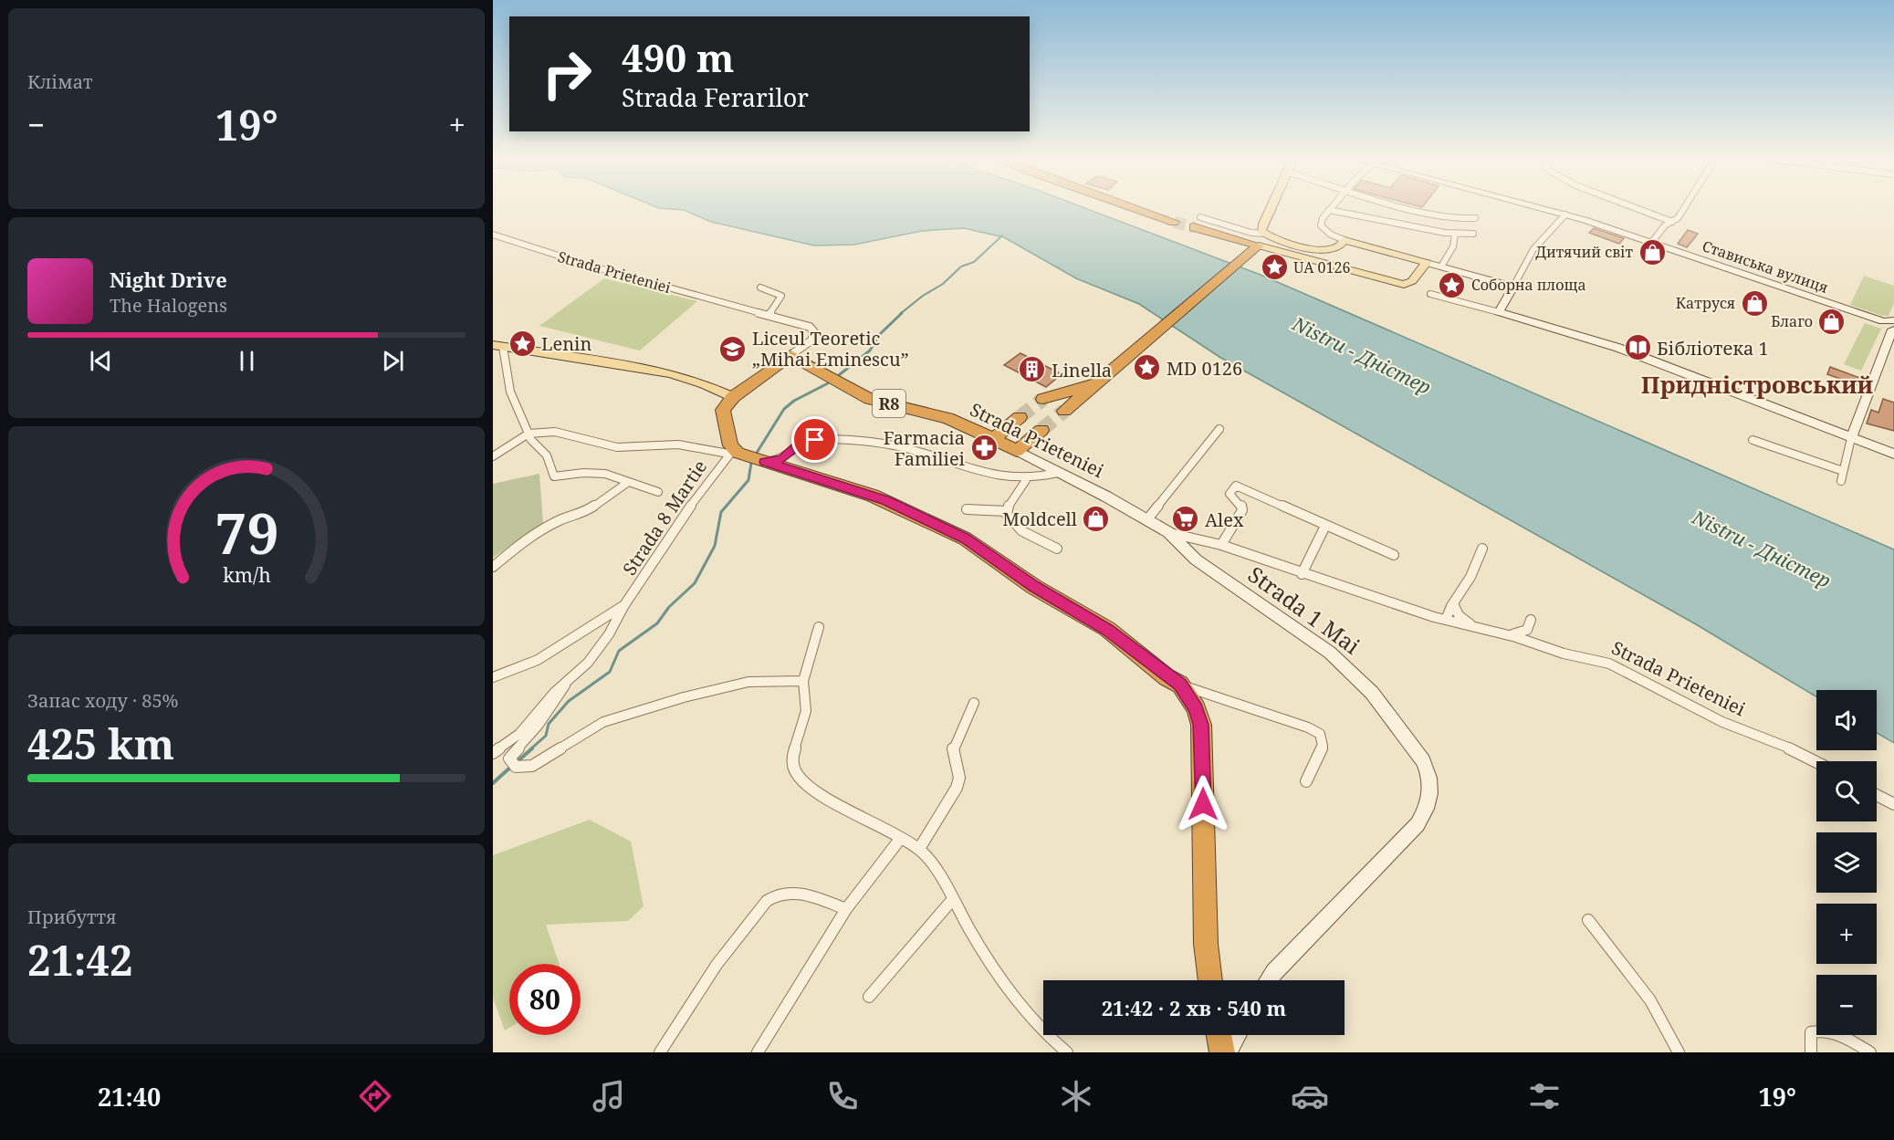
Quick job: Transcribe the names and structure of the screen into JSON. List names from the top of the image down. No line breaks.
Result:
{"streets":{"highway":["Strada Prieteniei","R8"],"main road":["Стависька вулиця","Strada 1 Mai"],"street":["Strada 8 Martie"]},"crossings":[["Strada Prieteniei","Strada 1 Mai"]],"districts":["Придністровський"],"water":["Nistru - Дністер"],"places":{"shop":["Дитячий світ","Катруся","Благо","Moldcell"],"place":["UA 0126","Соборна площа","Lenin","MD 0126"],"library":["Бібліотека 1"],"school or university":["Liceul Teoretic „Mihai Eminescu”"],"building":["Linella"],"pharmacy":["Farmacia Familiei"],"supermarket":["Alex"]},"page":{"tile":["Клімат",["Запас ходу · 85%","425 km"],["Прибуття","21:42"]],"turn":["490 m","Strada Ferarilor"],"heat":["−","19°","+"],"song":["Night Drive","The Halogens"],"map_buttons":["+","−"],"limit":"80","trip":"21:42 · 2 хв · 540 m","tabs":["21:40","19°"],"gauge":["79","km/h"]}}
